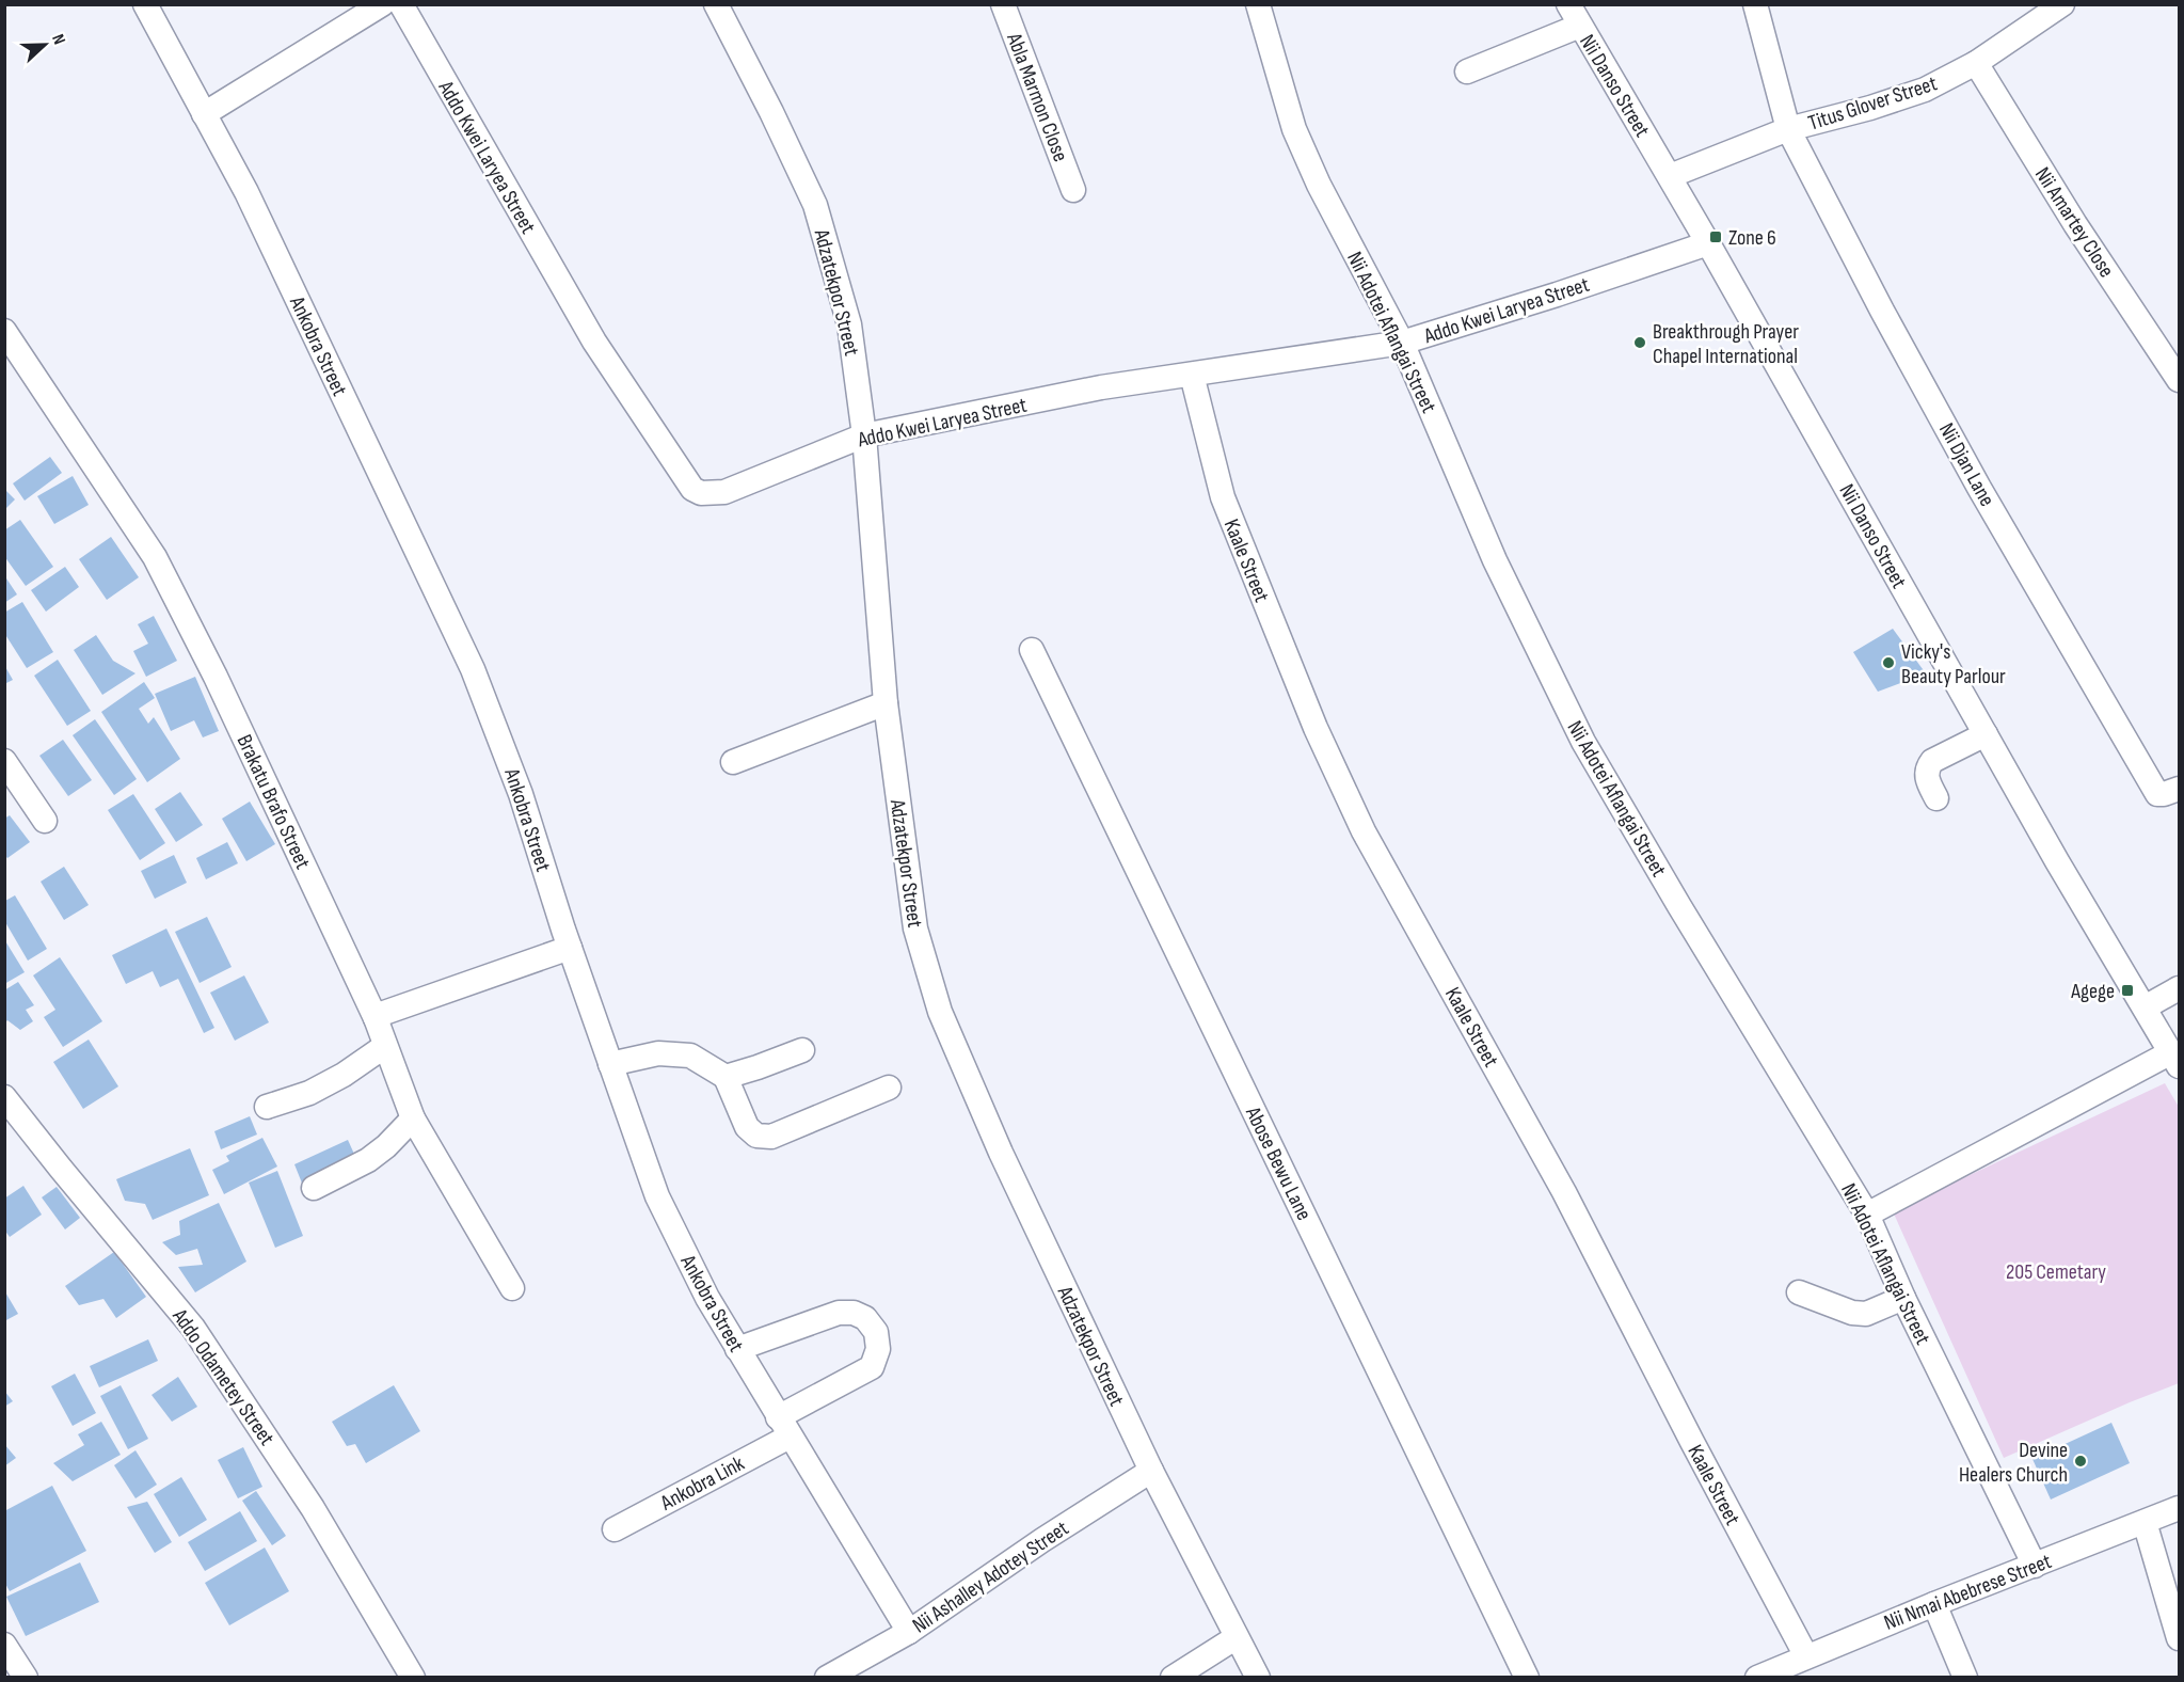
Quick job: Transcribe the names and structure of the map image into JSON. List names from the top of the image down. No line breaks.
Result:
{"streets":{"street":["Nii Danso Street","Abla Marmon Close","Titus Glover Street","Addo Kwei Laryea Street","Nii Amartey Close","Adzatekpor Street","Nii Adotei Aflangai Street","Ankobra Street","Nii Djan Lane","Kaale Street","Brakatu Brafo Street","Abose Bewu Lane","Addo Odametey Street","Ankobra Link","Nii Ashalley Adotey Street","Nii Nmai Abebrese Street"]},"crossings":[["Nii Danso Street","Titus Glover Street"],["Nii Danso Street","Addo Kwei Laryea Street"],["Titus Glover Street","Nii Amartey Close"],["Titus Glover Street","Nii Djan Lane"],["Addo Kwei Laryea Street","Adzatekpor Street"],["Addo Kwei Laryea Street","Nii Adotei Aflangai Street"],["Addo Kwei Laryea Street","Kaale Street"],["Adzatekpor Street","Nii Ashalley Adotey Street"],["Nii Adotei Aflangai Street","Nii Nmai Abebrese Street"],["Ankobra Street","Ankobra Link"],["Ankobra Street","Nii Ashalley Adotey Street"],["Kaale Street","Nii Nmai Abebrese Street"]],"parks":["205 Cemetary"],"places":{"transit":["Zone 6","Agege"],"other":["Breakthrough Prayer Chapel International","Vicky's Beauty Parlour","Devine Healers Church"]},"north":"right"}
